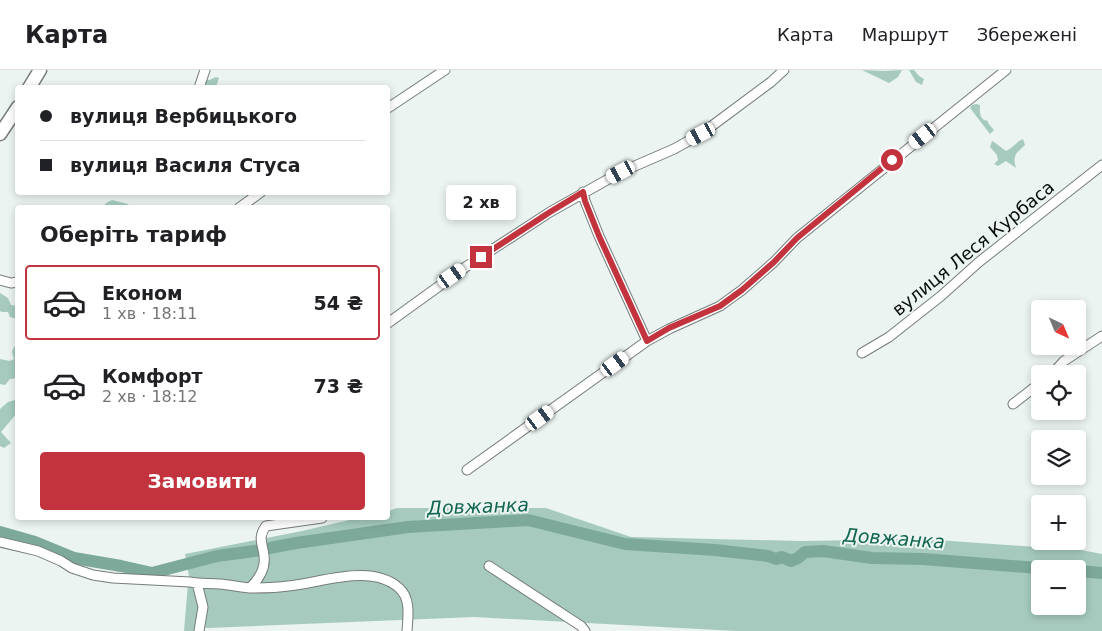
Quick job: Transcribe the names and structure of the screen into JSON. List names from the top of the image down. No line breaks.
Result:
{"streets":{"street":["вулиця Леся Курбаса"]},"water":["Довжанка"],"north":"bottom right","page":{"header":"Карта","nav":["Карта","Маршрут","Збережені"],"banner":["вулиця Вербицького","вулиця Василя Стуса"],"bubble":"2 хв","heading":"Оберіть тариф","list":[{"name":"Економ","note":"1 хв · 18:11","value":"54 ₴"},{"name":"Комфорт","note":"2 хв · 18:12","value":"73 ₴"}],"map_buttons":["+","−"],"buttons":"Замовити"}}
